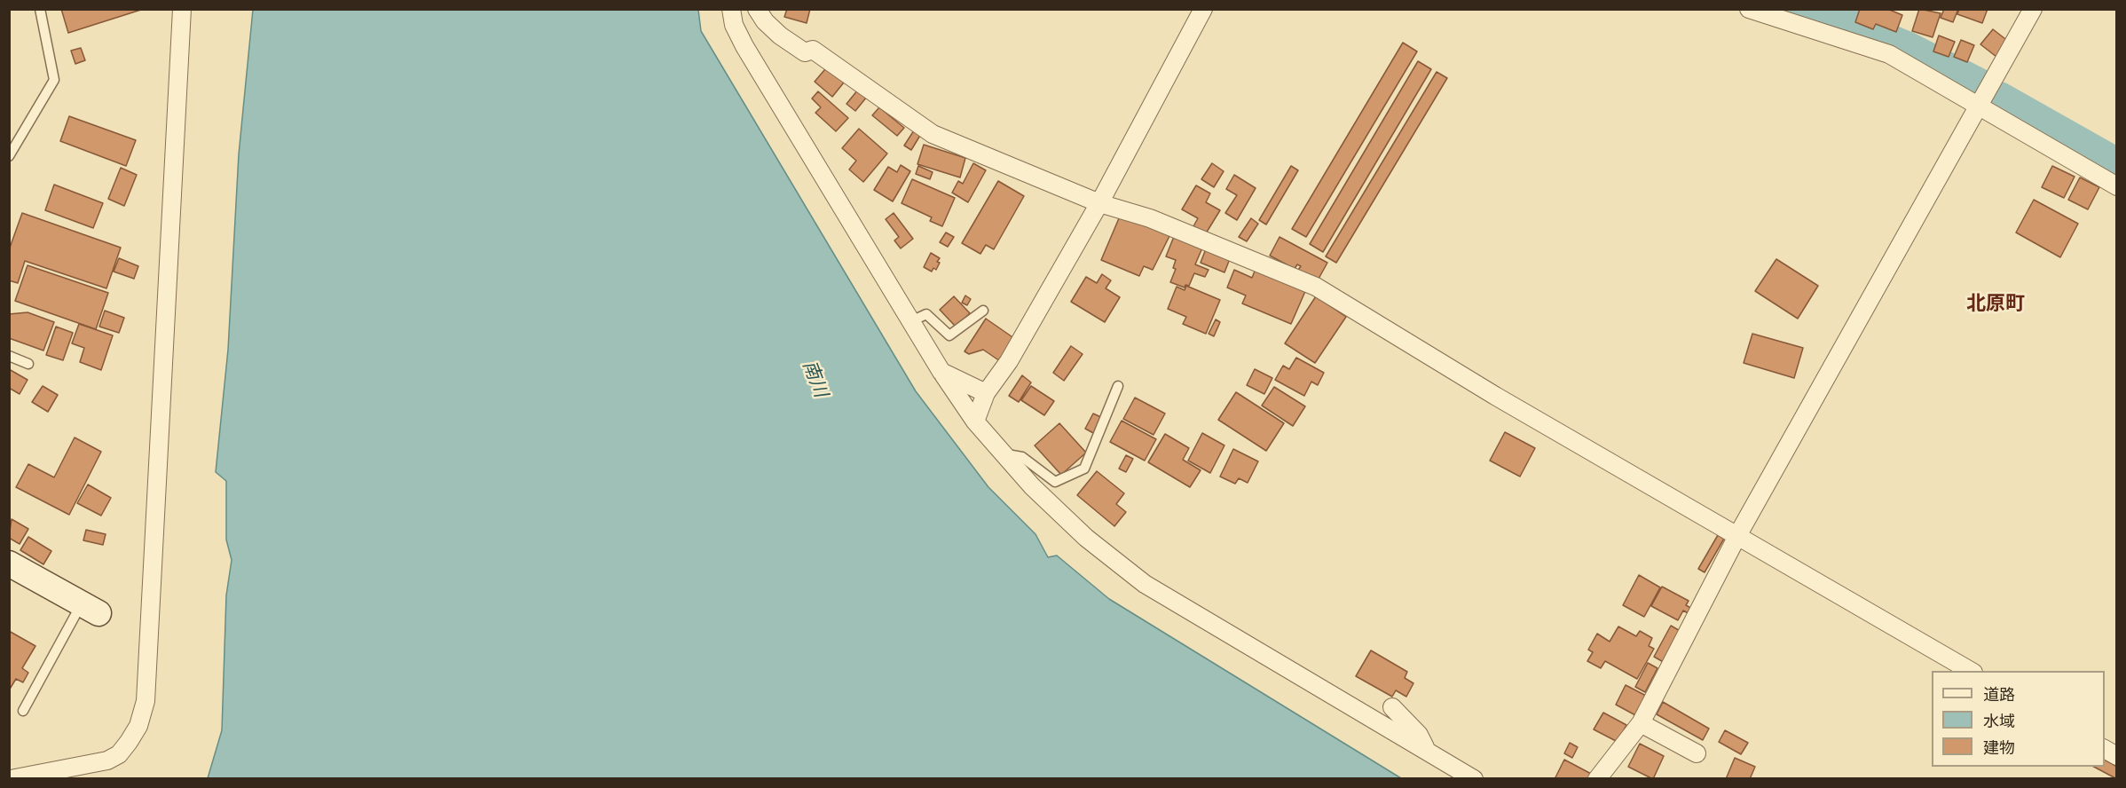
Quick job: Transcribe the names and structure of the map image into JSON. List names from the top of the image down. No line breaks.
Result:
{"districts":["北原町"],"water":["南川"],"legend":["道路","水域","建物"]}
